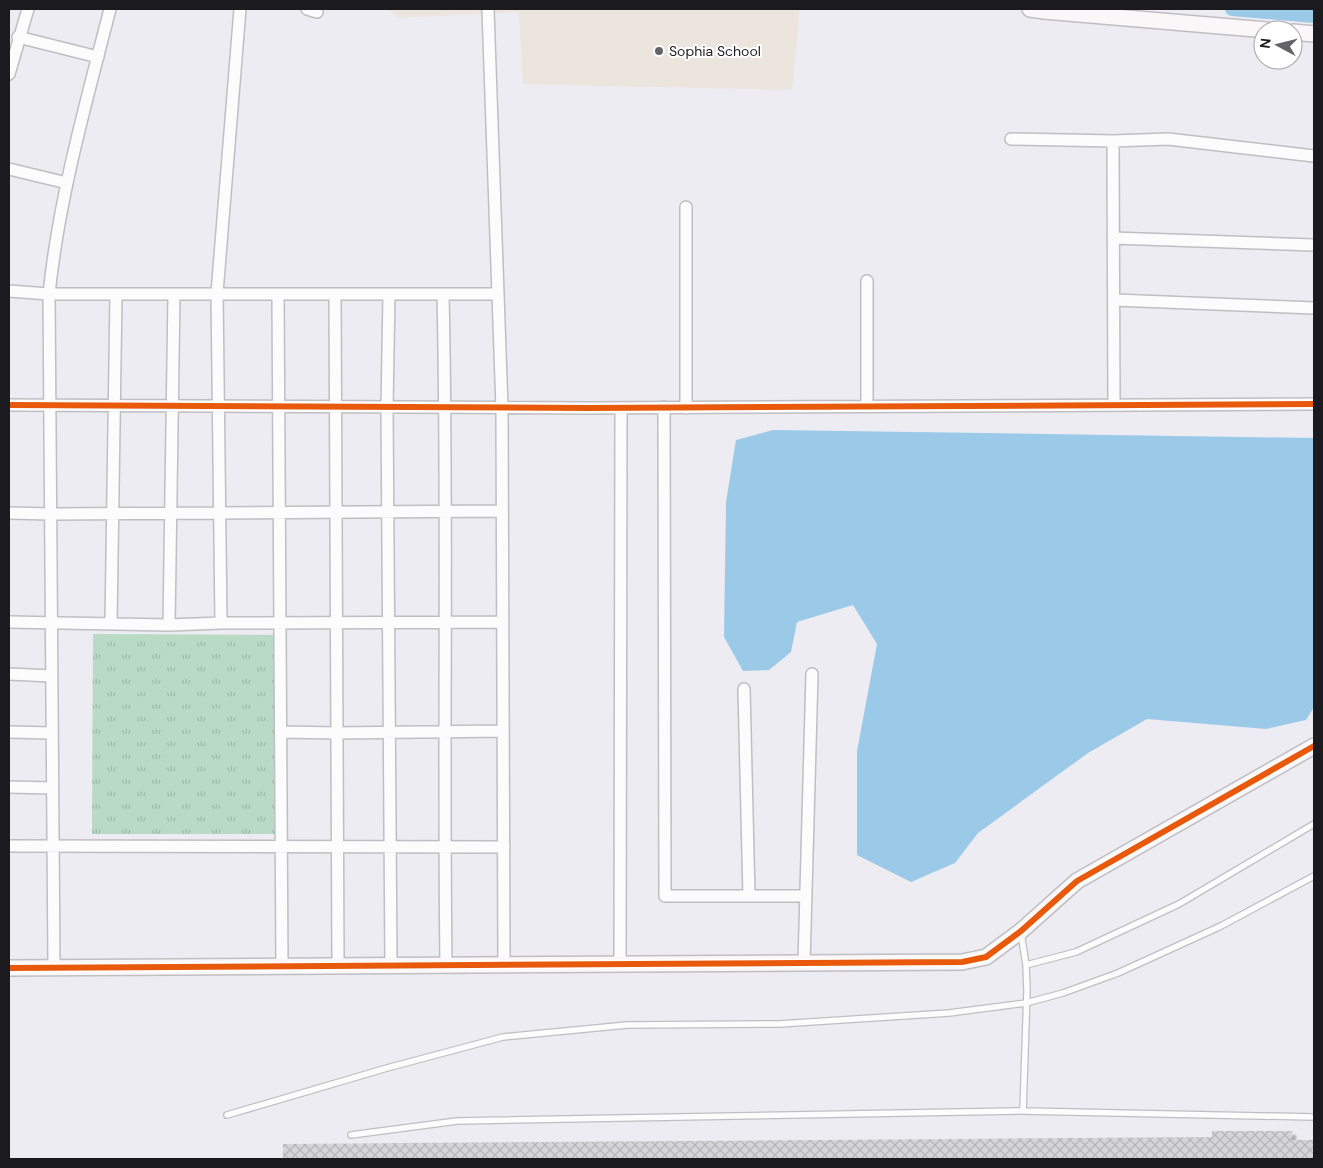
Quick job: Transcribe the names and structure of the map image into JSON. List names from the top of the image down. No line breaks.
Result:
{"places":["Sophia School"],"north":"left"}
